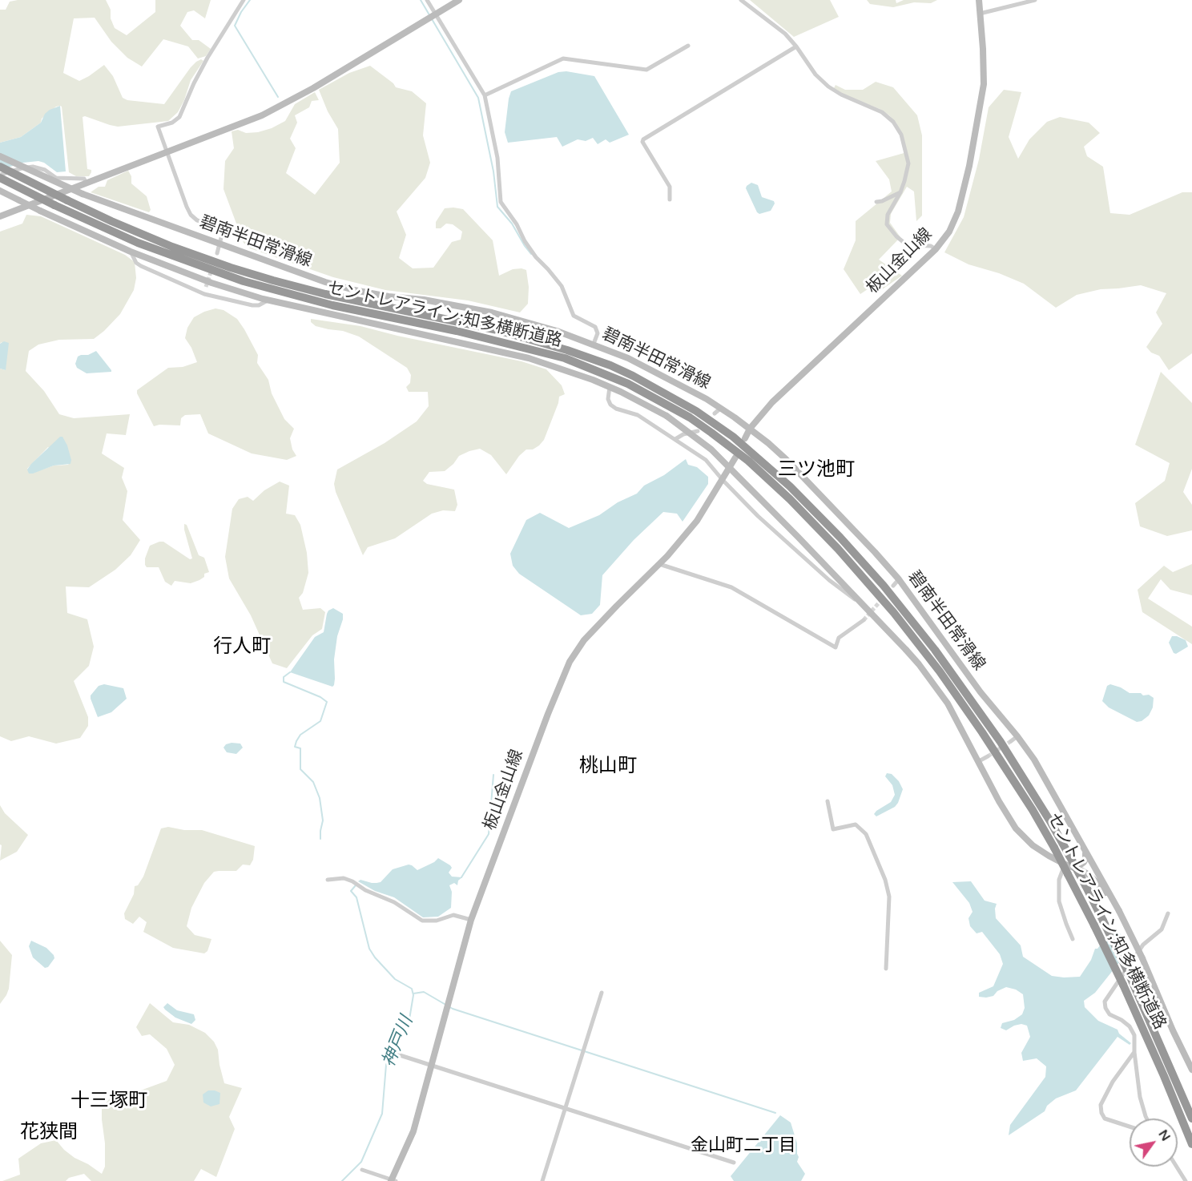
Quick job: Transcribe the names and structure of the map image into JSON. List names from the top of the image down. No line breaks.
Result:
{"streets":{"highway":["セントレアライン;知多横断道路"],"main road":["碧南半田常滑線","板山金山線"]},"crossings":[["碧南半田常滑線","板山金山線"],["碧南半田常滑線","セントレアライン;知多横断道路"]],"districts":["三ツ池町","行人町","桃山町","十三塚町","花狭間","金山町二丁目"],"water":["神戸川"],"north":"top right"}
